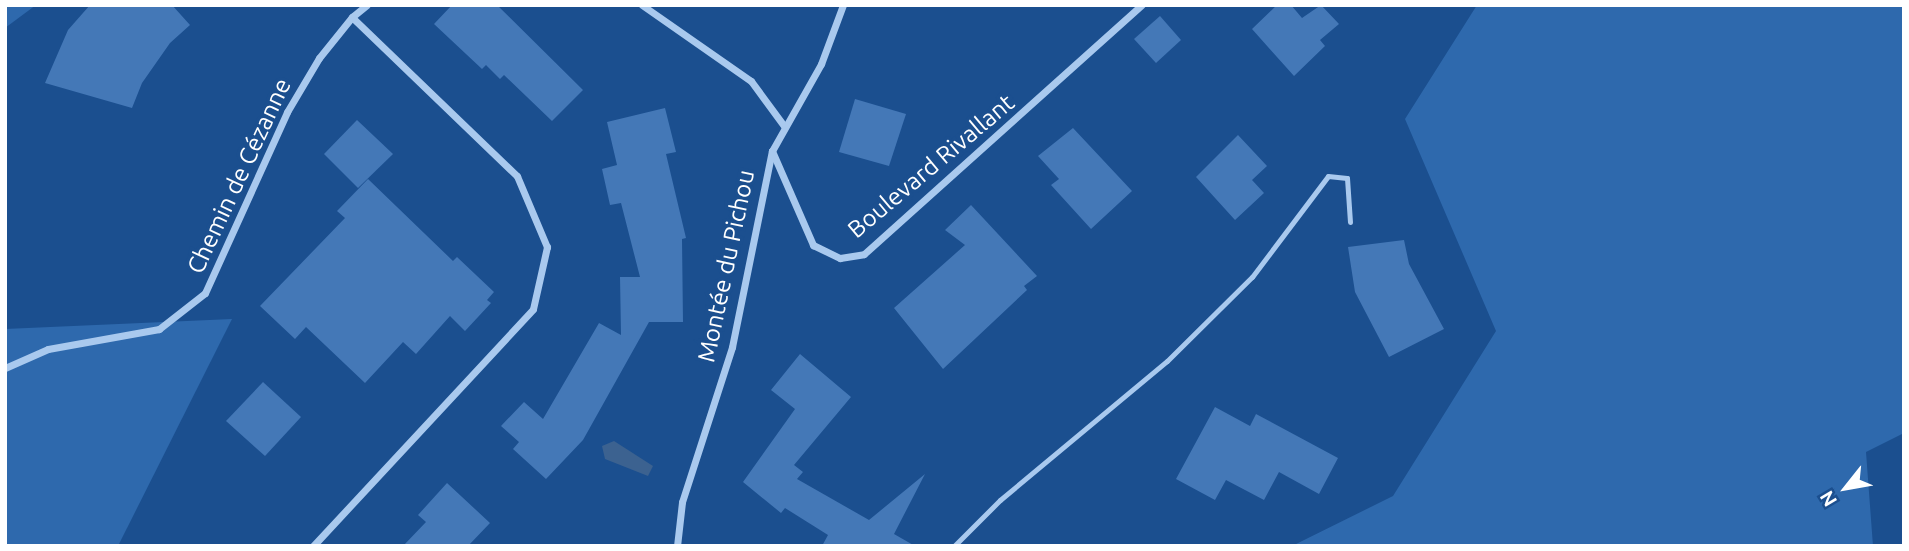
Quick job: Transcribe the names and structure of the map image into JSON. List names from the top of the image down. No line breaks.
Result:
{"streets":{"street":["Boulevard Rivallant","Chemin de Cézanne","Montée du Pichou"]},"crossings":[["Boulevard Rivallant","Montée du Pichou"]],"north":"bottom left"}
